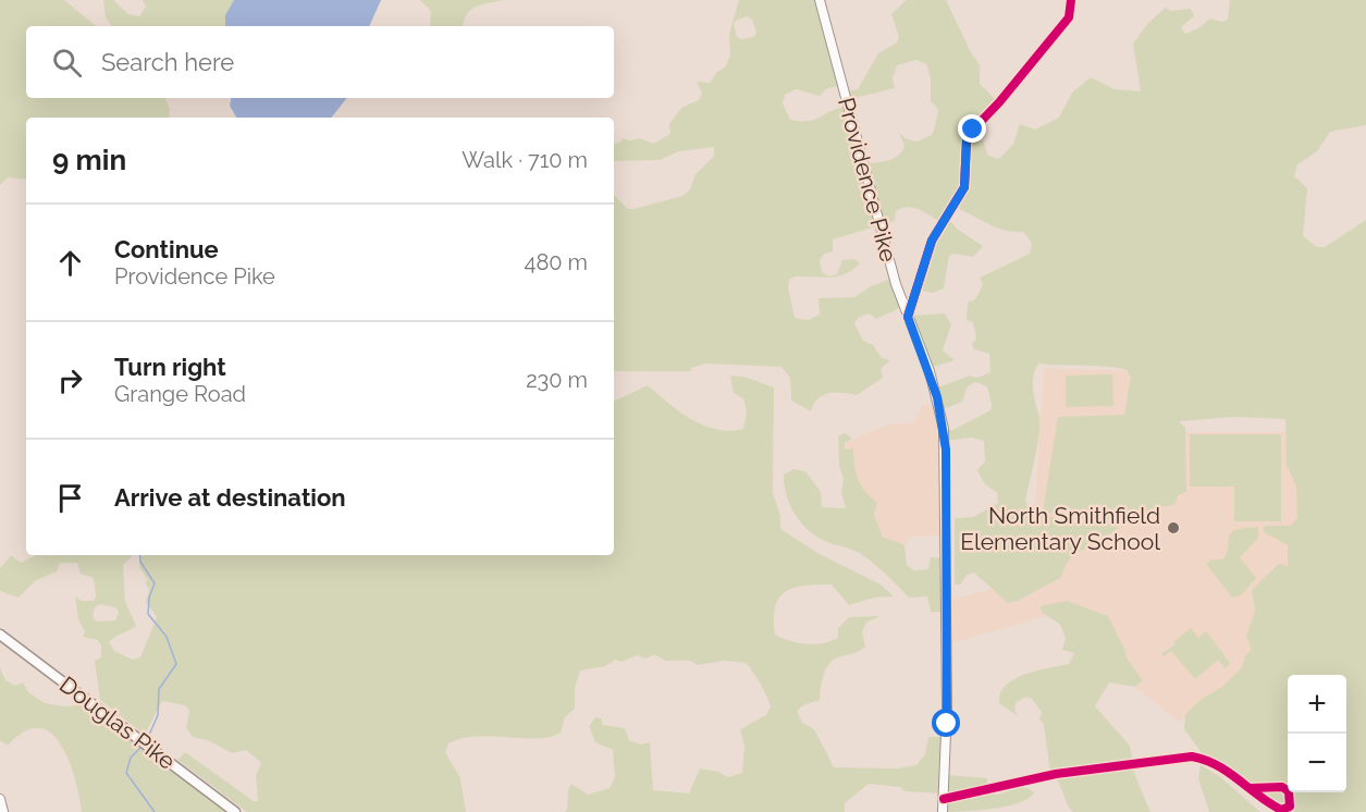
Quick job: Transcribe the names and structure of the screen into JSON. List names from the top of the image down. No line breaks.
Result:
{"streets":{"main road":["Providence Pike","Douglas Pike"]},"places":["North Smithfield Elementary School"],"page":{"search":"Search here","heading":["9 min","Walk · 710 m"],"list":[["Continue","Providence Pike","480 m"],["Turn right","Grange Road","230 m"],"Arrive at destination"],"map_buttons":["+","−"]}}
